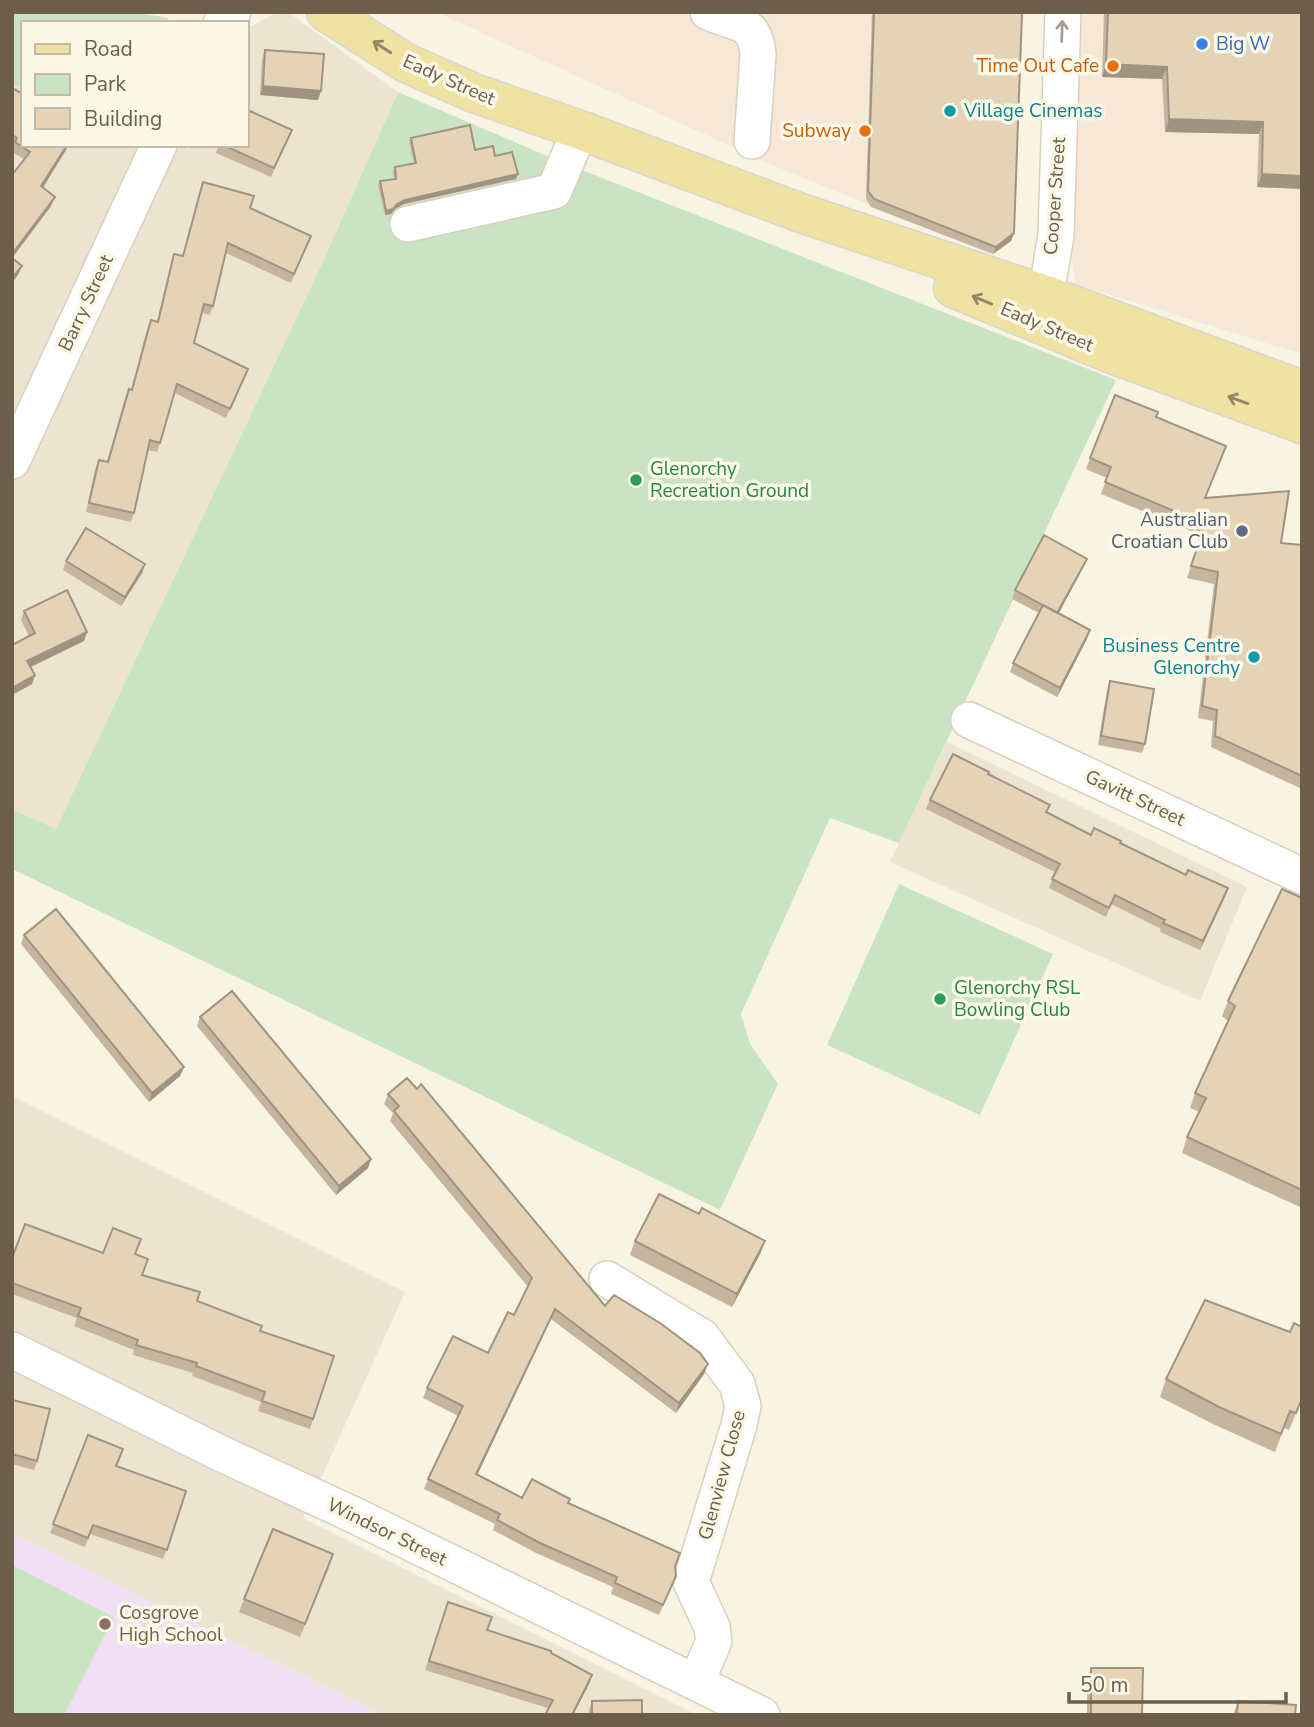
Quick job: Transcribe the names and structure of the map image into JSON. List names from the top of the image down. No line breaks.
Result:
{"streets":{"main road":["Eady Street"],"street":["Cooper Street","Barry Street","Gavitt Street","Glenview Close","Windsor Street"]},"crossings":[["Eady Street","Cooper Street"],["Glenview Close","Windsor Street"]],"one_way":["Cooper Street"],"places":["Big W","Time Out Cafe","Village Cinemas","Subway","Glenorchy Recreation Ground","Australian Croatian Club","Business Centre Glenorchy","Glenorchy RSL Bowling Club","Cosgrove High School"],"legend":["Road","Park","Building"],"scale_bar":"50 m"}
